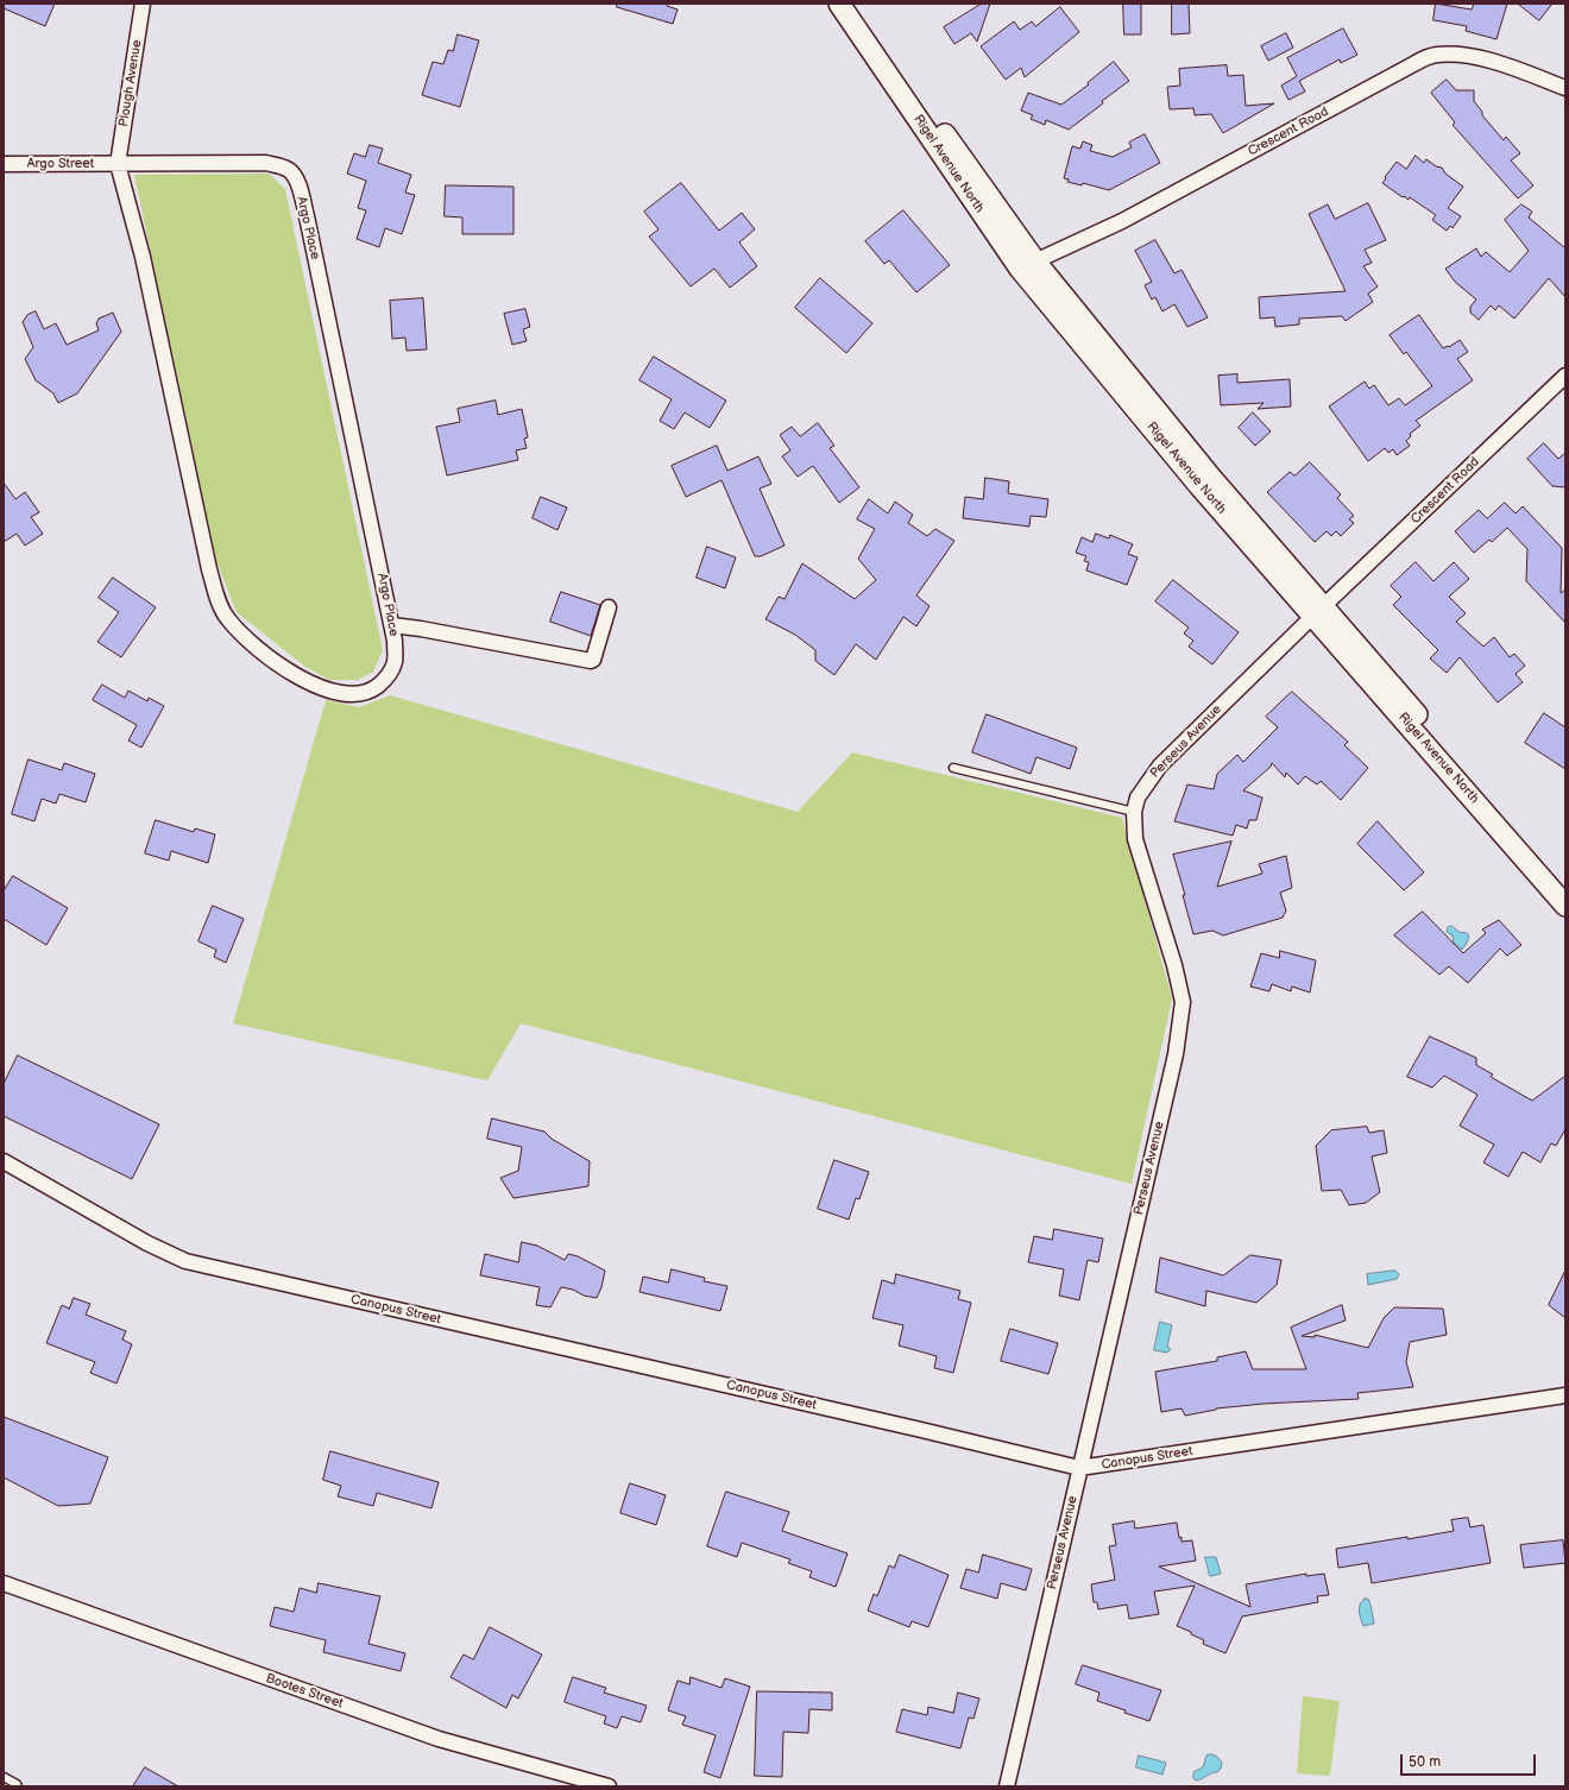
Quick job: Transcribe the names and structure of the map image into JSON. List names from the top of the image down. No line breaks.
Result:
{"streets":{"main road":["Rigel Avenue North"],"street":["Plough Avenue","Crescent Road","Argo Street","Argo Place","Perseus Avenue","Canopus Street","Bootes Street"]},"crossings":[["Plough Avenue","Argo Street"],["Plough Avenue","Argo Place"],["Crescent Road","Rigel Avenue North"],["Crescent Road","Perseus Avenue"],["Argo Street","Argo Place"],["Rigel Avenue North","Perseus Avenue"],["Perseus Avenue","Canopus Street"]],"scale_bar":"50 m"}
